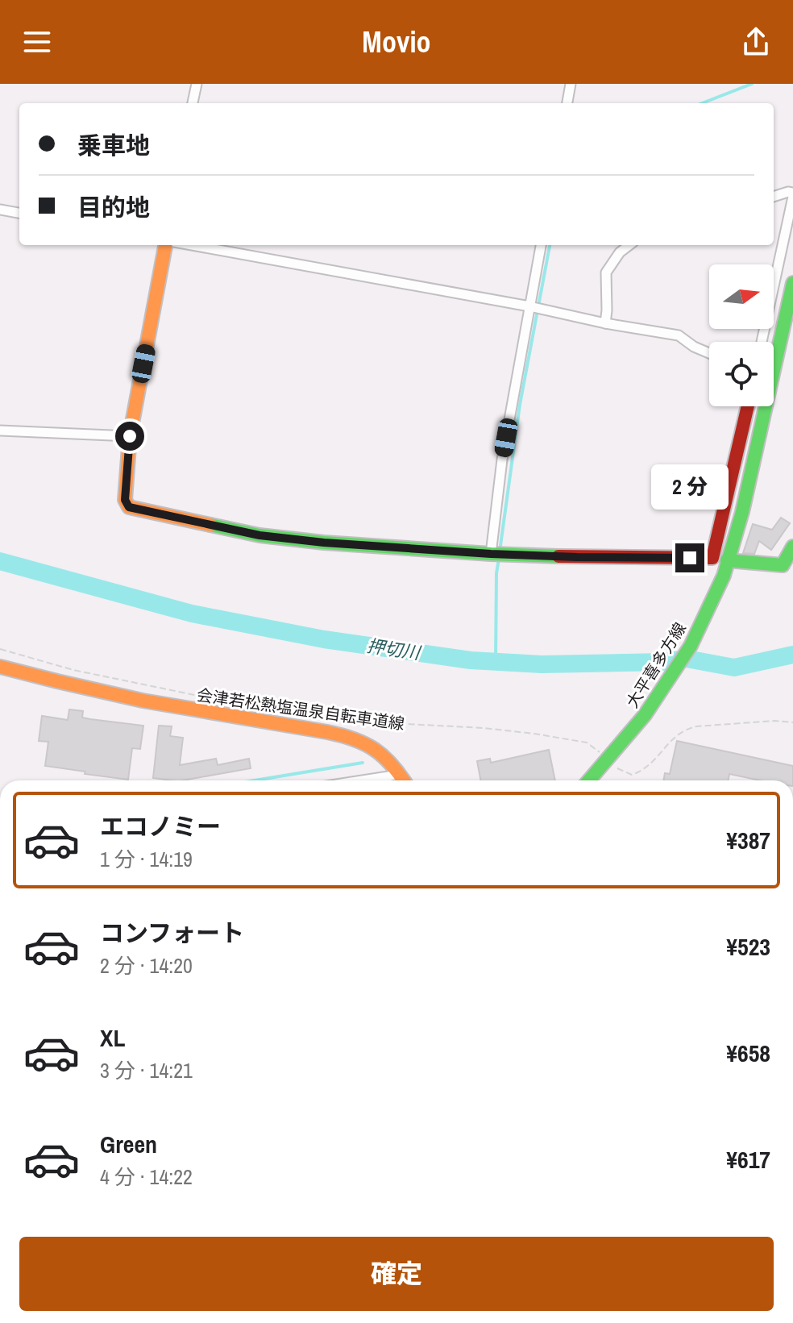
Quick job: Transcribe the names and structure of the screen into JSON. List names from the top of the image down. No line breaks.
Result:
{"streets":{"street":["大平喜多方線"],"path":["会津若松熱塩温泉自転車道線"]},"water":["押切川"],"north":"right","page":{"header":"Movio","banner":["乗車地","目的地"],"bubble":"2 分","list":[{"name":"エコノミー","note":"1 分 · 14:19","value":"¥387"},{"name":"コンフォート","note":"2 分 · 14:20","value":"¥523"},{"name":"XL","note":"3 分 · 14:21","value":"¥658"},{"name":"Green","note":"4 分 · 14:22","value":"¥617"}],"buttons":"確定"}}
